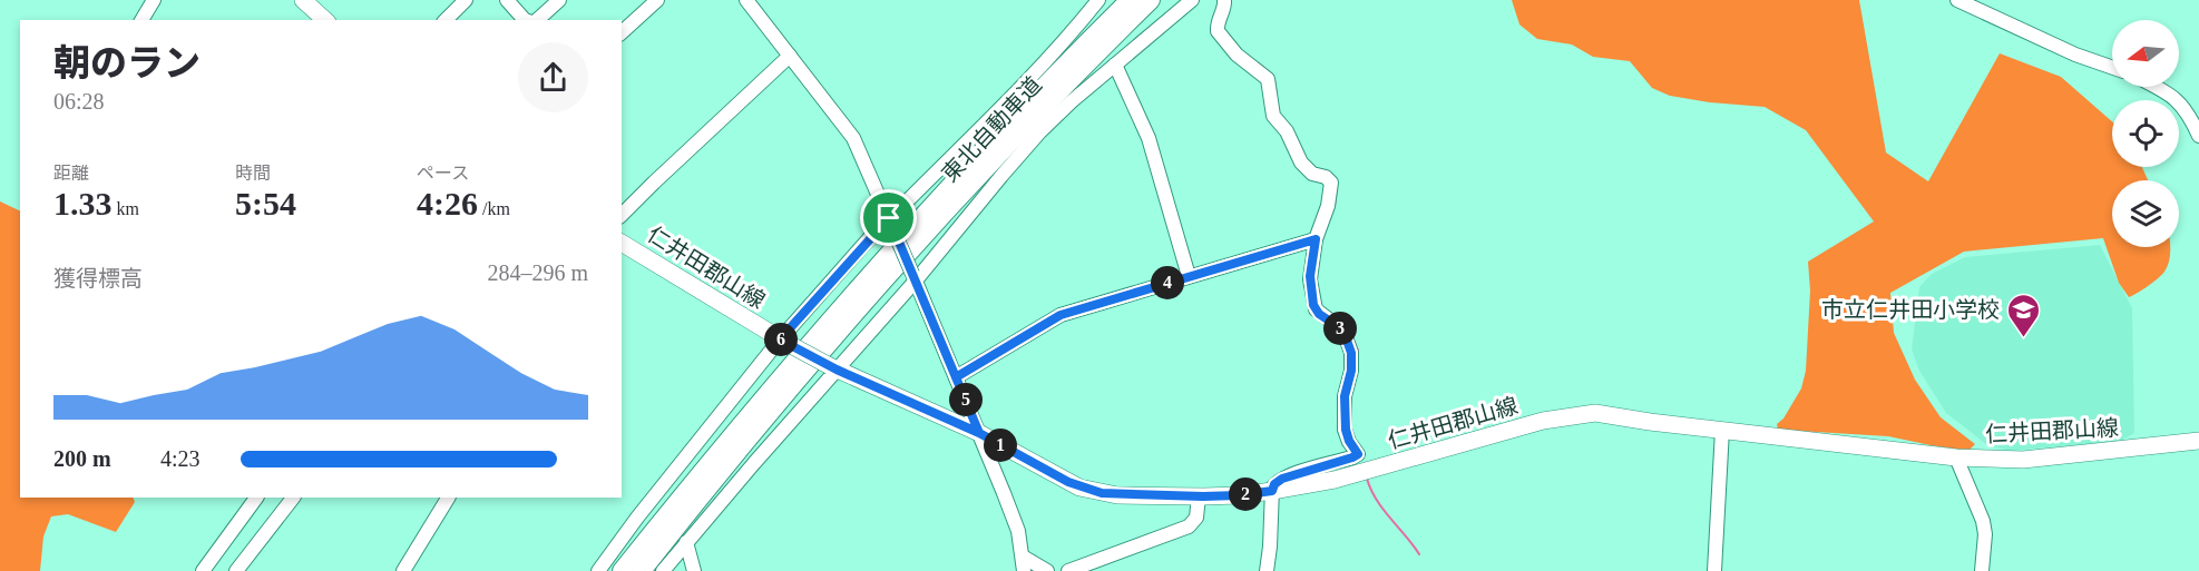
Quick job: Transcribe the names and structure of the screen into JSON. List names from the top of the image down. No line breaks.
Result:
{"streets":{"highway":["東北自動車道"],"main road":["仁井田郡山線"]},"places":{"school or university":["市立仁井田小学校"]},"north":"left","page":{"heading":["朝のラン","06:28"],"stats":[["距離","1.33 km"],["時間","5:54"],["ペース","4:26 /km"]],"chart":["獲得標高","284–296 m"],"pins":["4","3","6","5","1","2"],"list":[{"name":"200 m","note":"4:23"}]}}
